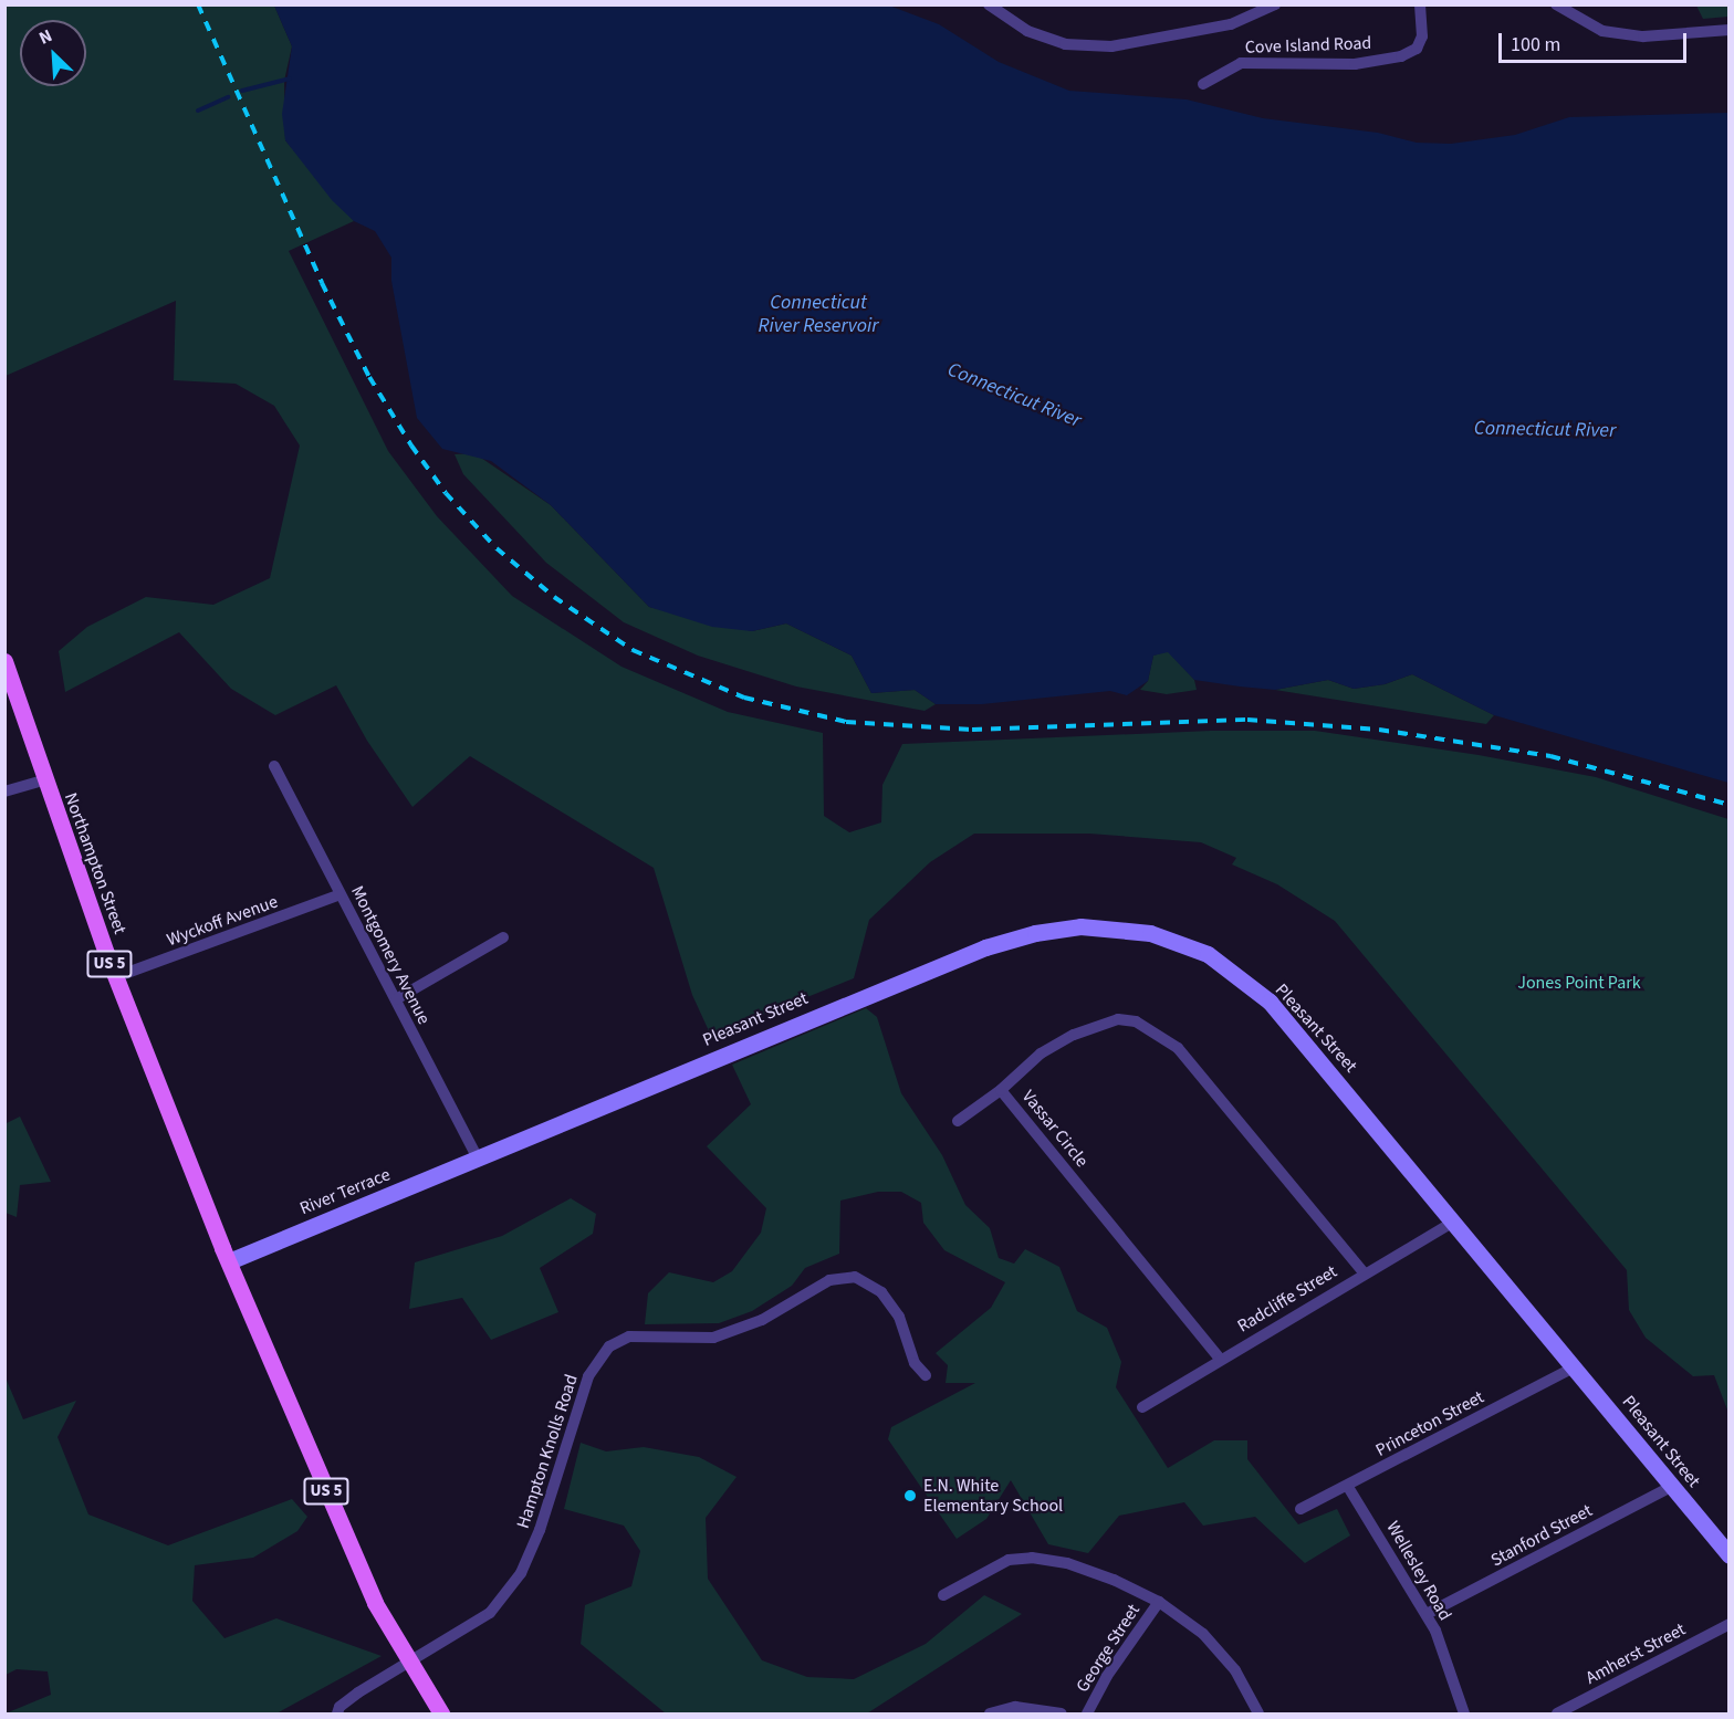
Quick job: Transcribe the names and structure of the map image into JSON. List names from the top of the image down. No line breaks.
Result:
{"streets":{"main road":["Northampton Street","US 5"],"street":["Cove Island Road","Wyckoff Avenue","Montgomery Avenue","Pleasant Street","Vassar Circle","River Terrace","Radcliffe Street","Princeton Street","Hampton Knolls Road","Stanford Street","Wellesley Road","George Street","Amherst Street"]},"crossings":[["Northampton Street","Wyckoff Avenue"],["Northampton Street","US 5"],["Northampton Street","River Terrace"],["Wyckoff Avenue","Montgomery Avenue"],["Montgomery Avenue","Pleasant Street"],["Montgomery Avenue","River Terrace"],["US 5","River Terrace"],["US 5","Hampton Knolls Road"],["Pleasant Street","River Terrace"],["Pleasant Street","Radcliffe Street"],["Pleasant Street","Princeton Street"],["Pleasant Street","Stanford Street"],["Vassar Circle","Radcliffe Street"],["Princeton Street","Wellesley Road"],["Stanford Street","Wellesley Road"]],"water":["Connecticut River Reservoir","Connecticut River"],"parks":["Jones Point Park"],"places":["E.N. White Elementary School"],"scale_bar":"100 m","north":"top left"}
